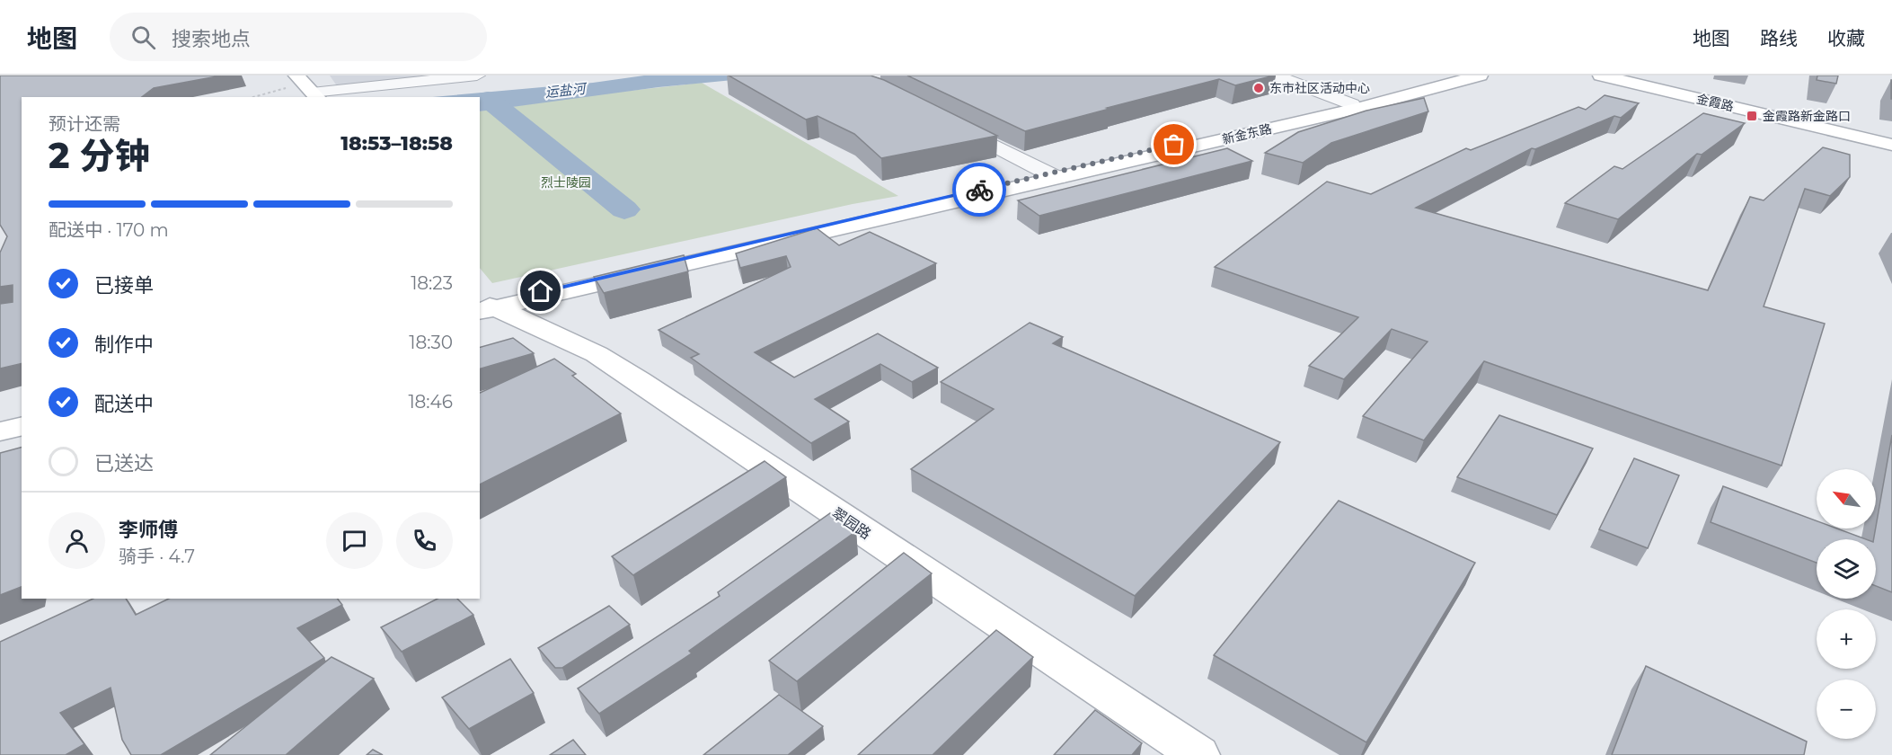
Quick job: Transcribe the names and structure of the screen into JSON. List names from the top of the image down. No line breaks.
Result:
{"streets":{"main road":["金霞路","新金东路","翠园路"]},"crossings":[["新金东路","翠园路"]],"water":["运盐河"],"parks":["烈士陵园"],"places":{"other":["东市社区活动中心"],"transit":["金霞路新金路口"]},"north":"top left","page":{"header":"地图","search":"搜索地点","nav":["地图","路线","收藏"],"heading":["2 分钟","预计还需","18:53–18:58"],"panel":["李师傅","骑手 · 4.7"],"bar":"配送中 · 170 m","list":[["已接单","18:23"],["制作中","18:30"],["配送中","18:46"],"已送达"],"map_buttons":["+","−"]}}
